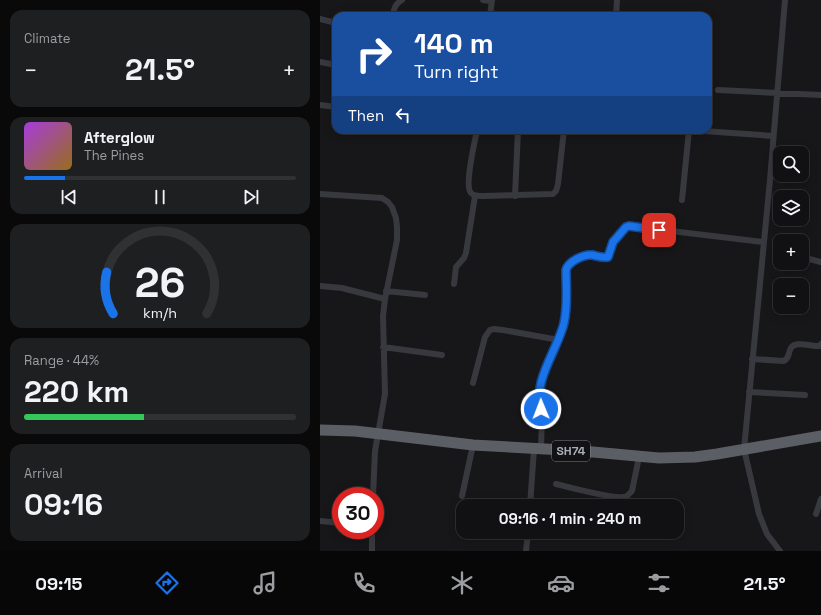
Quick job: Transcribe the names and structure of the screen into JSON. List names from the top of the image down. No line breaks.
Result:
{"streets":{"highway":["SH74"]},"page":{"tile":["Climate",["Range · 44%","220 km"],["Arrival","09:16"]],"turn":["140 m","Turn right"],"heat":["−","21.5°","+"],"then":"Then","song":["Afterglow","The Pines"],"map_buttons":["+","−"],"limit":"30","trip":"09:16 · 1 min · 240 m","tabs":["09:15","21.5°"],"gauge":["26","km/h"]}}
